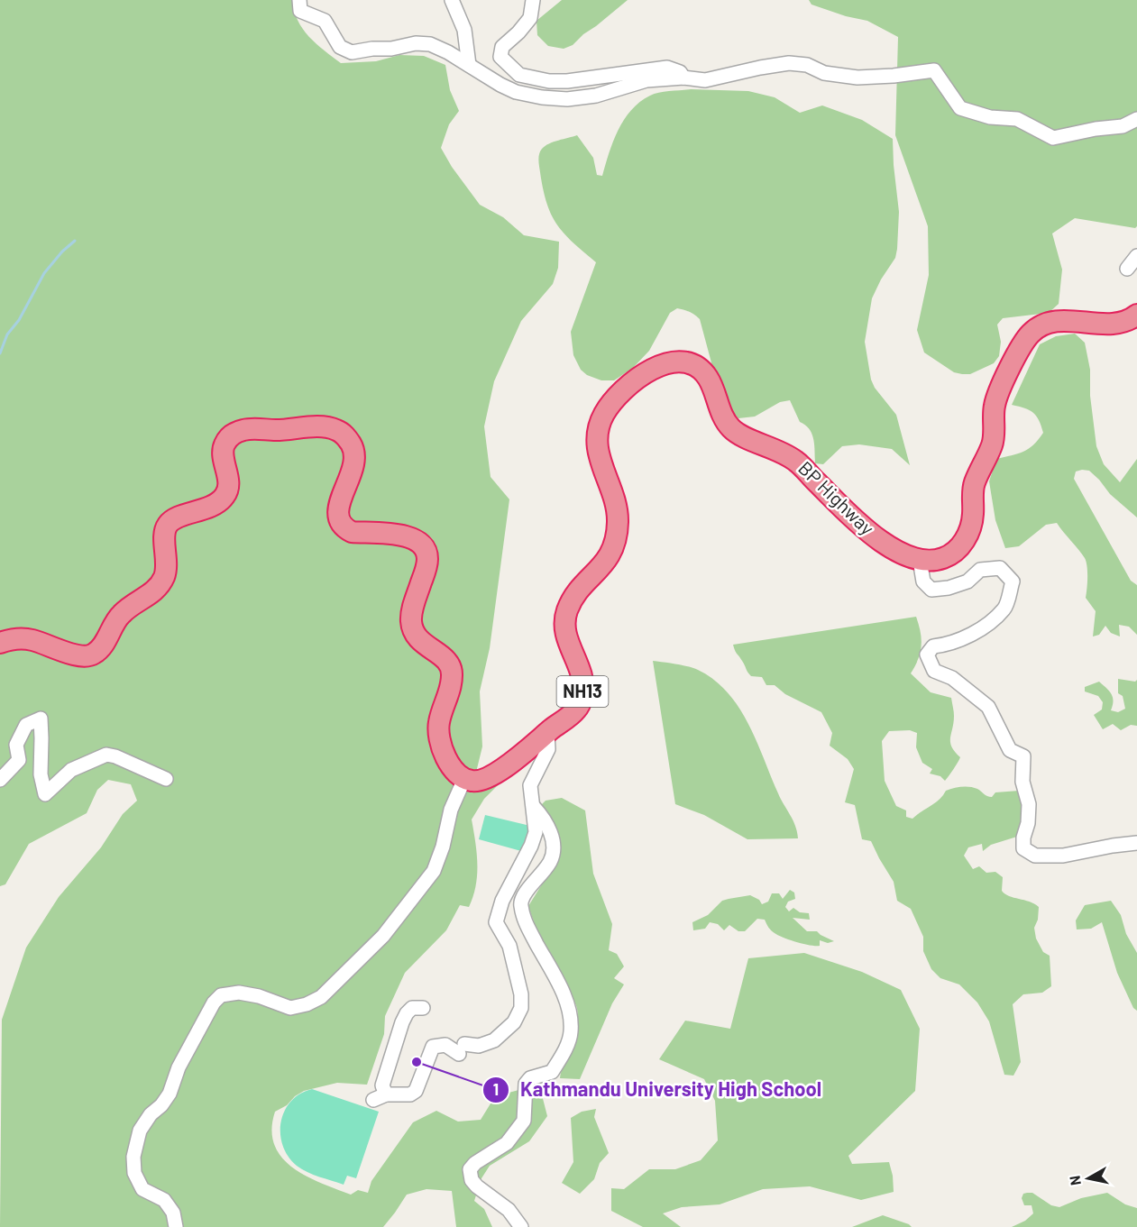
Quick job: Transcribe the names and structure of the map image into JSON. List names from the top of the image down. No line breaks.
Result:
{"streets":{"highway":["BP Highway","NH13"]},"places":["Kathmandu University High School"],"north":"left"}
